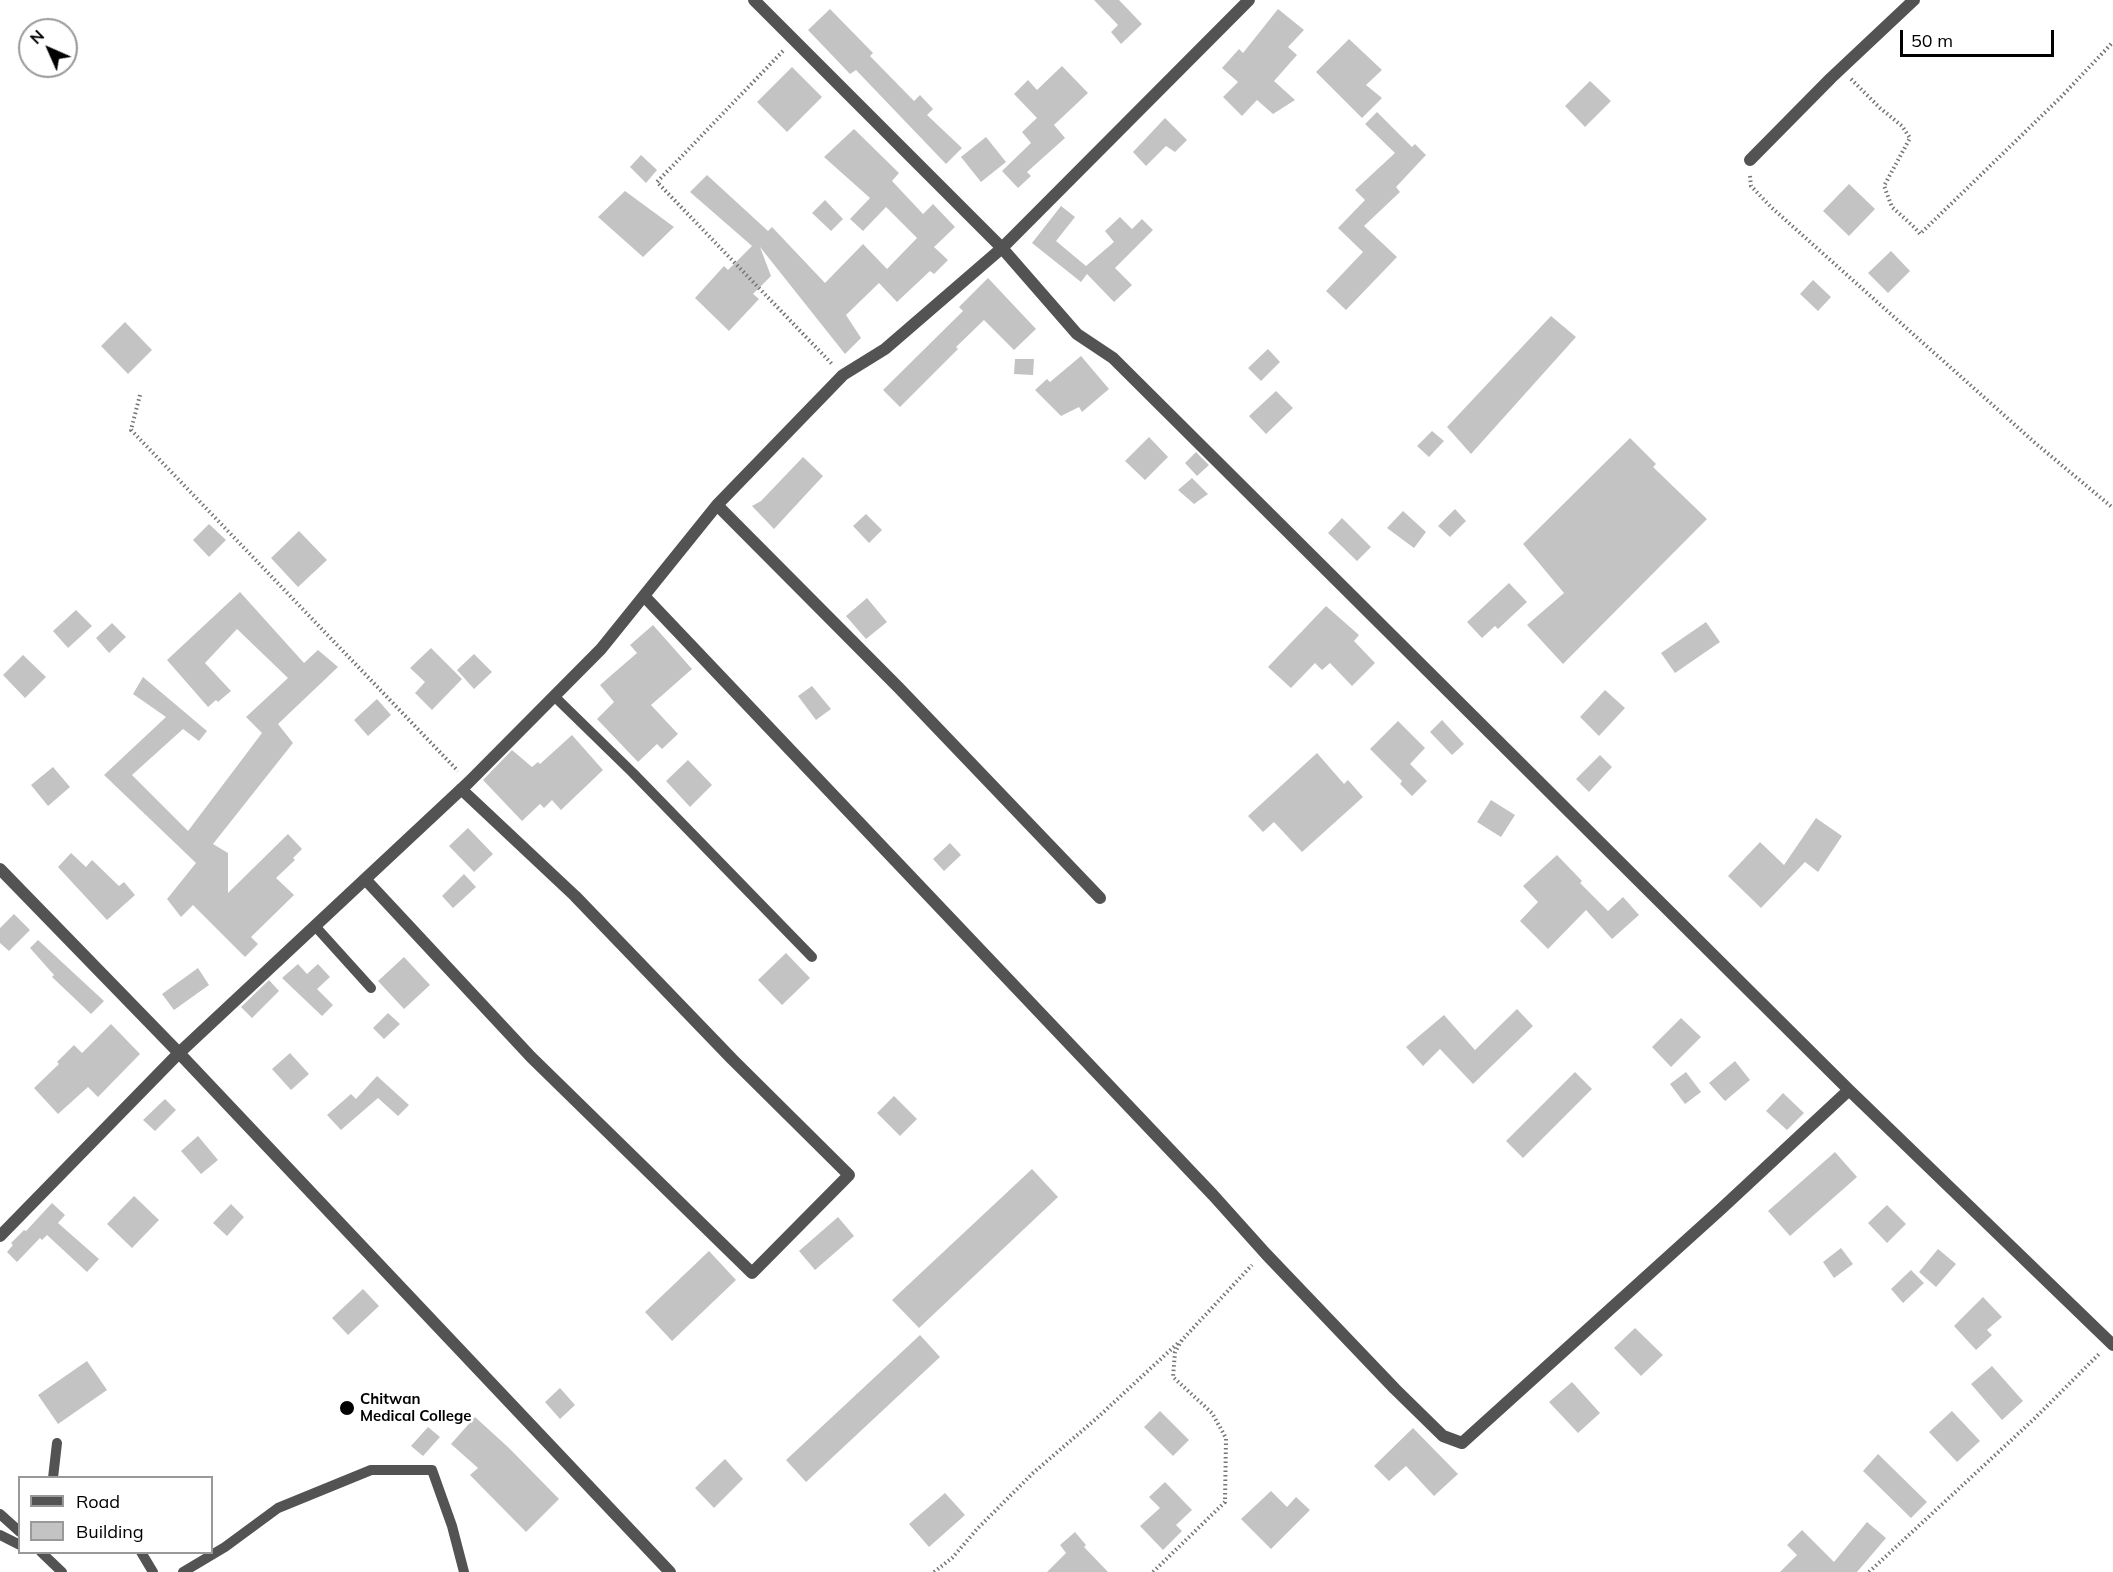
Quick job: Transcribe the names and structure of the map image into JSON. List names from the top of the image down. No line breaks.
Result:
{"places":["Chitwan Medical College"],"legend":["Road","Building"],"scale_bar":"50 m","north":"top left"}
